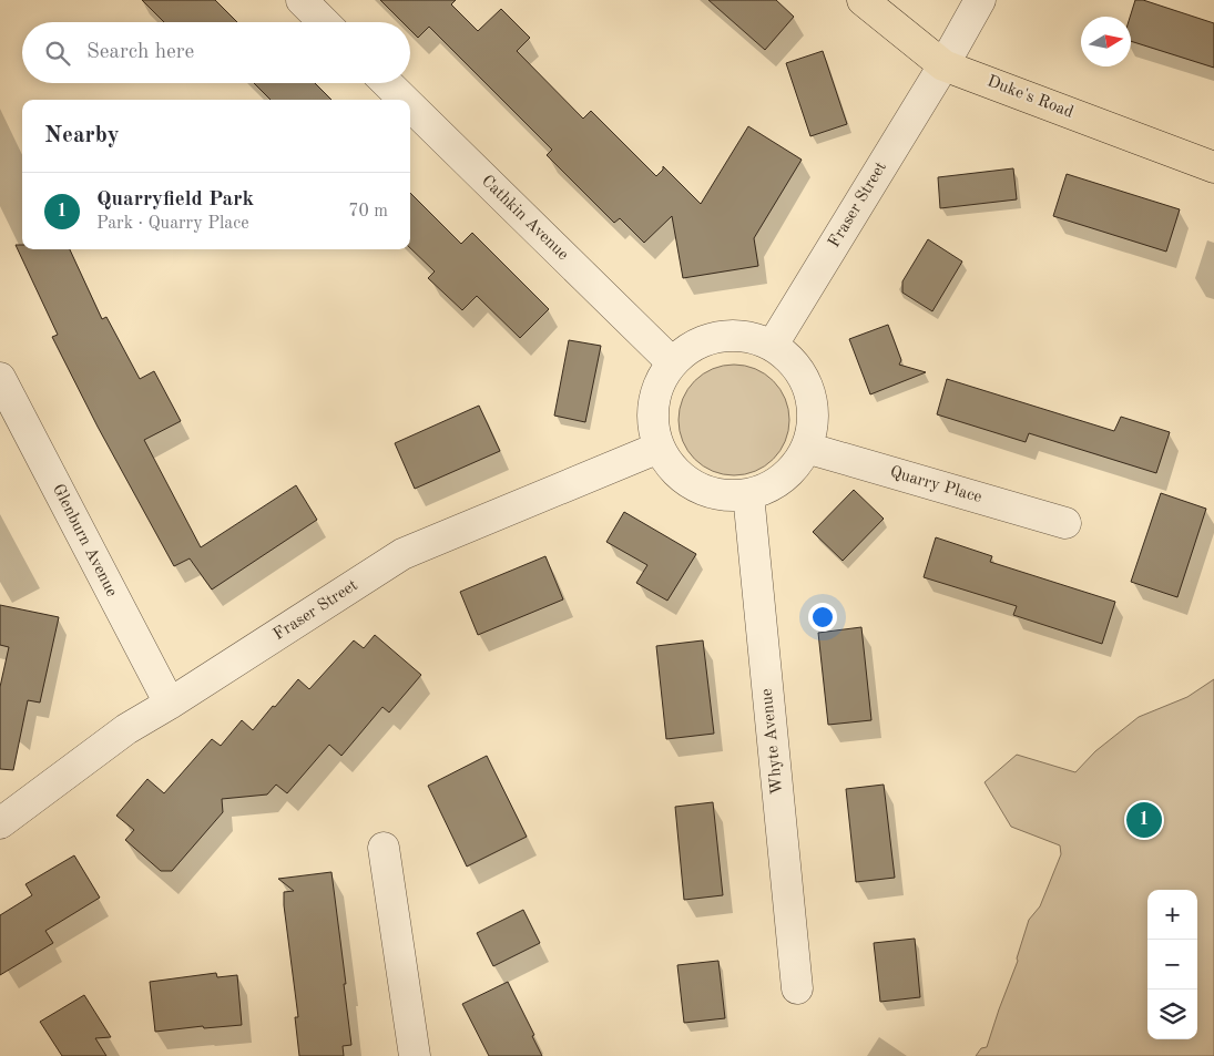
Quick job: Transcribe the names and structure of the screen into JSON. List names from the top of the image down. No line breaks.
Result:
{"streets":{"main road":["Duke's Road"],"street":["Fraser Street","Cathkin Avenue","Quarry Place","Glenburn Avenue","Whyte Avenue"]},"crossings":[["Duke's Road","Fraser Street"],["Fraser Street","Cathkin Avenue"],["Fraser Street","Quarry Place"],["Fraser Street","Glenburn Avenue"],["Fraser Street","Whyte Avenue"],["Cathkin Avenue","Quarry Place"],["Cathkin Avenue","Whyte Avenue"],["Quarry Place","Whyte Avenue"]],"north":"right","page":{"search":"Search here","heading":"Nearby","list":[{"mark":"1","name":"Quarryfield Park","note":"Park · Quarry Place","value":"70 m"}],"pins":"1","map_buttons":["+","−"]}}
